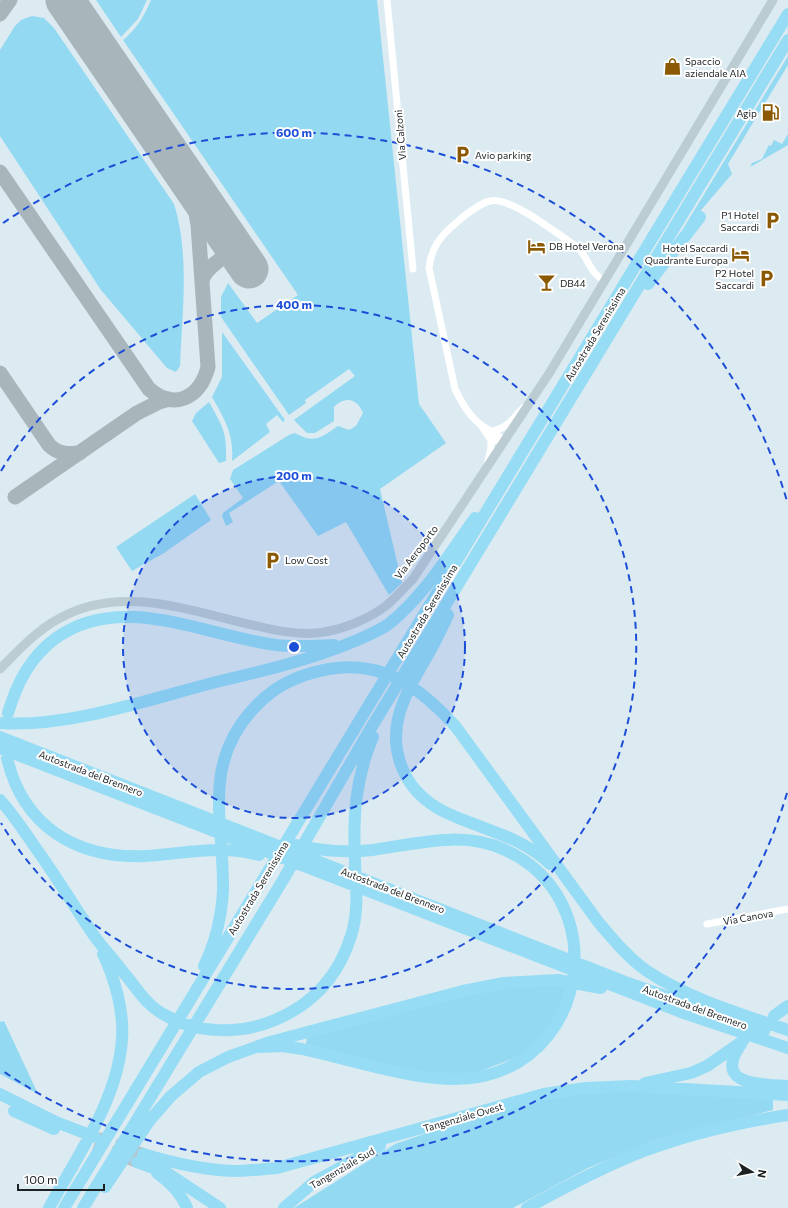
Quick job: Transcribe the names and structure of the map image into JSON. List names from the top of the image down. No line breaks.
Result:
{"streets":{"highway":["Autostrada Serenissima","Autostrada del Brennero","Tangenziale Ovest","Tangenziale Sud"],"street":["Via Calzoni","Via Aeroporto","Via Canova"]},"crossings":[["Tangenziale Ovest","Tangenziale Sud"]],"places":{"shop":["Spaccio aziendale AIA"],"fuel station":["Agip"],"parking":["Avio parking","P1 Hotel Saccardi","P2 Hotel Saccardi","Low Cost"],"hotel":["DB Hotel Verona","Hotel Saccardi Quadrante Europa"],"bar":["DB44"]},"scale_bar":"100 m","north":"right","rings":["600 m","400 m","200 m"]}
